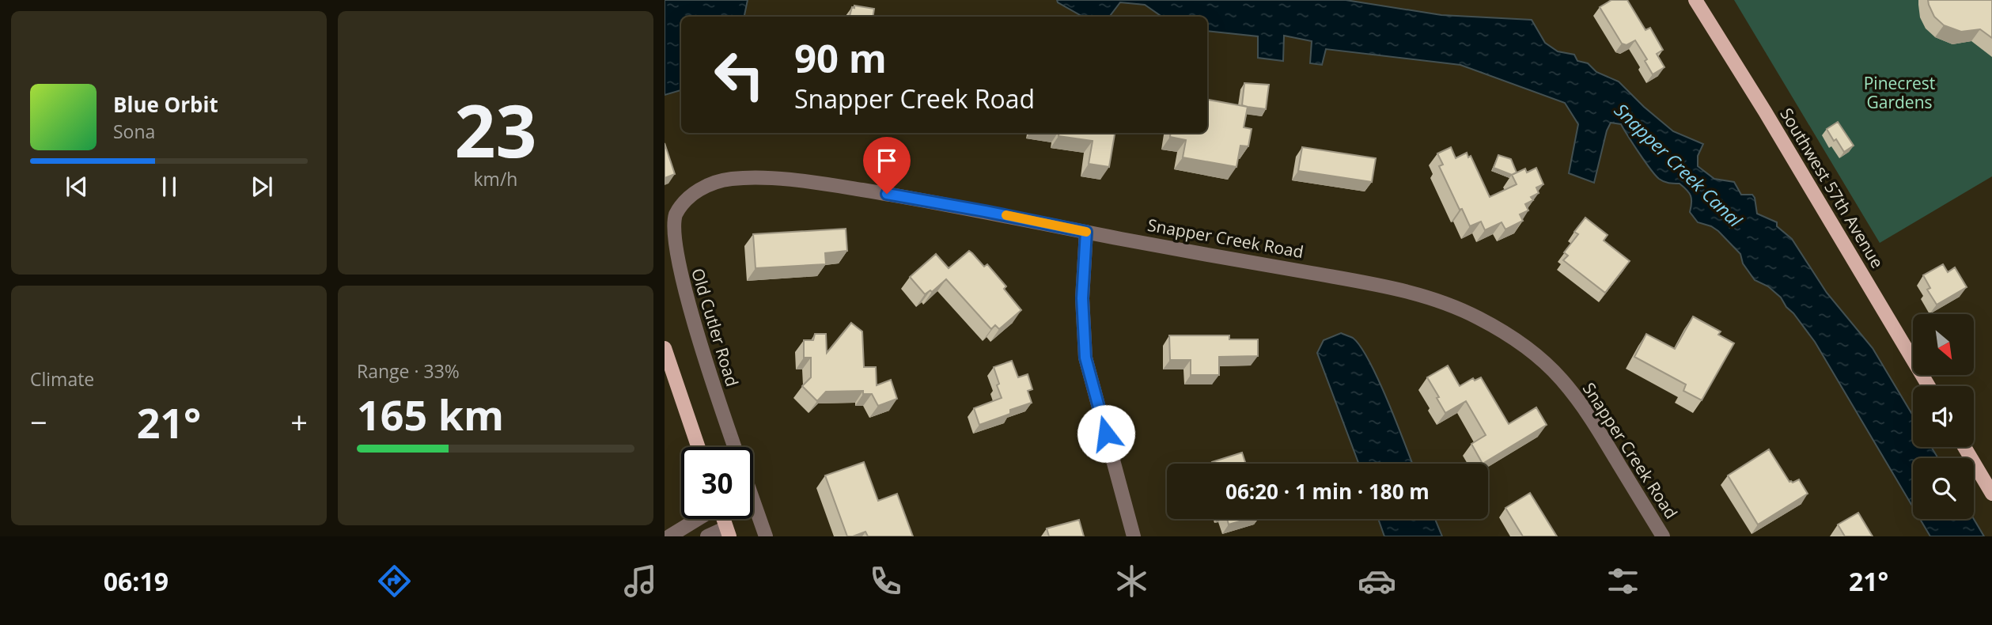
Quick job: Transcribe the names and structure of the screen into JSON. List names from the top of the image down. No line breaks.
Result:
{"streets":{"main road":["Southwest 57th Avenue"],"street":["Snapper Creek Road","Old Cutler Road"]},"crossings":[["Snapper Creek Road","Old Cutler Road"]],"water":["Snapper Creek Canal"],"parks":["Pinecrest Gardens"],"north":"bottom right","page":{"tile":[["23","km/h"],"Climate",["Range · 33%","165 km"]],"turn":["90 m","Snapper Creek Road"],"song":["Blue Orbit","Sona"],"heat":["−","21°","+"],"limit":"30","trip":"06:20 · 1 min · 180 m","tabs":["06:19","21°"]}}
